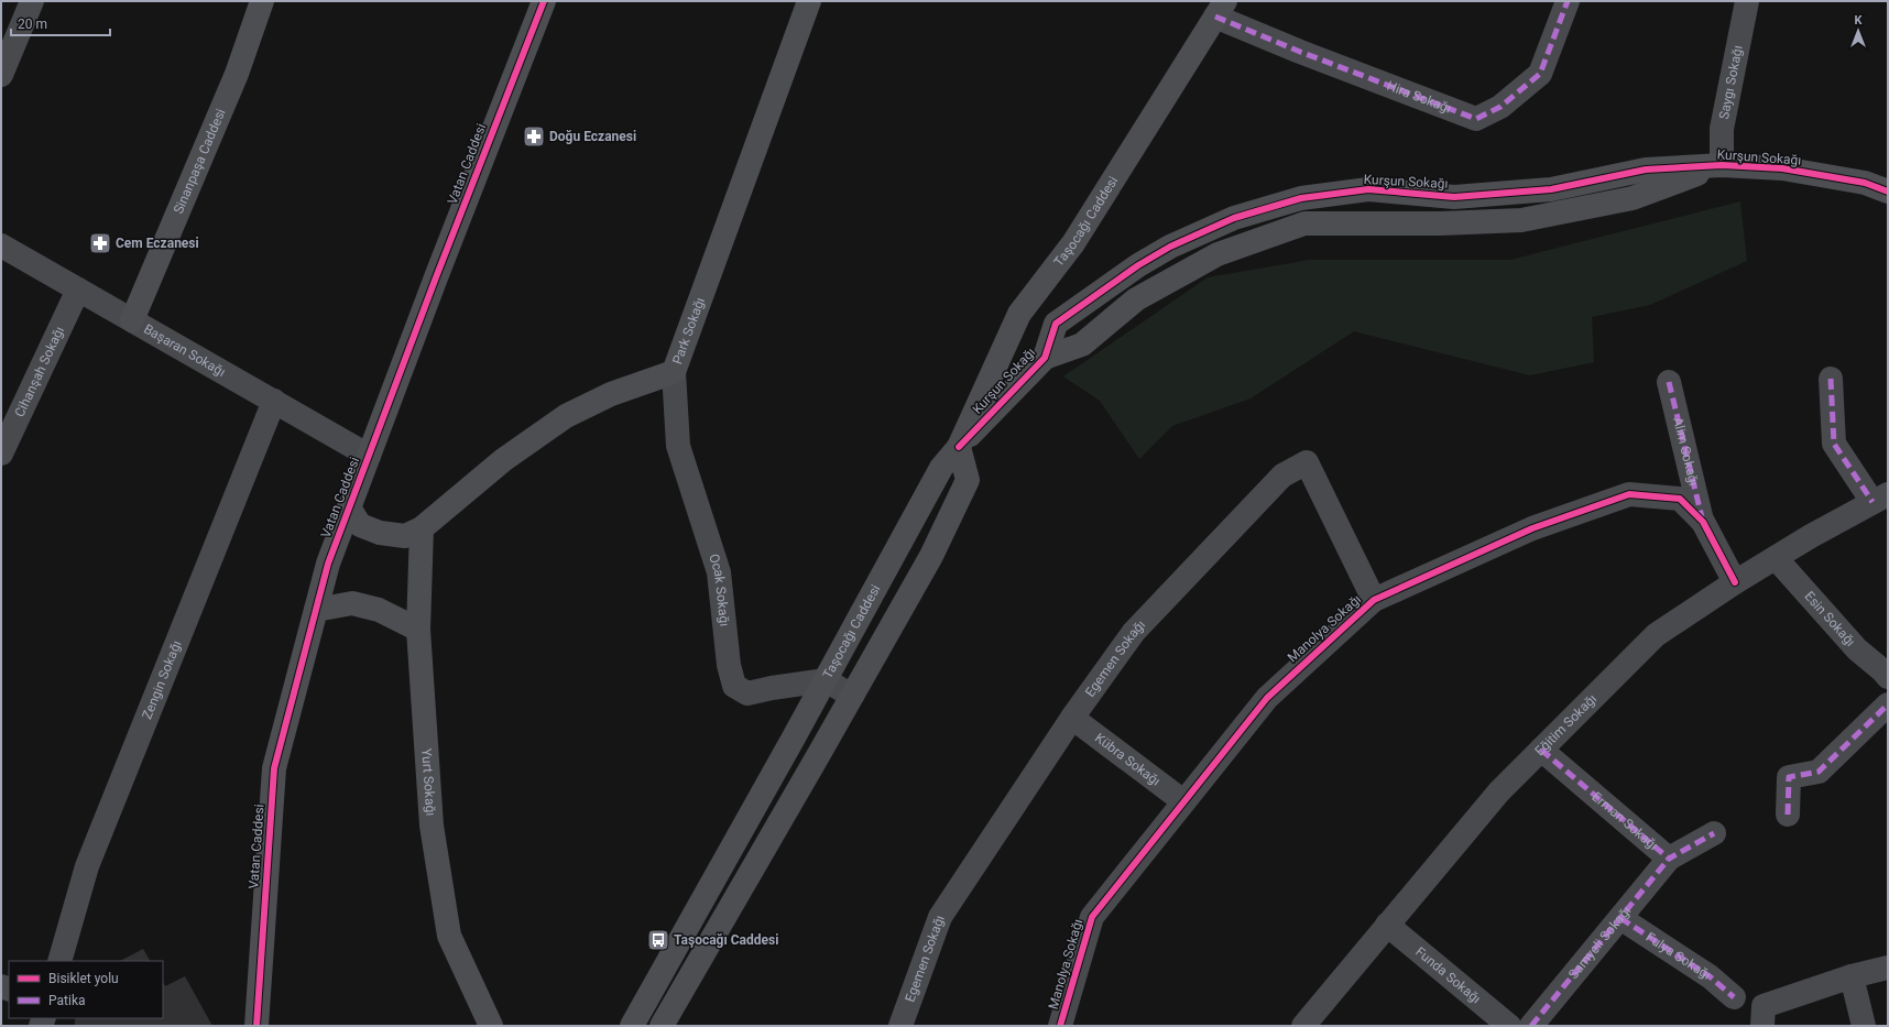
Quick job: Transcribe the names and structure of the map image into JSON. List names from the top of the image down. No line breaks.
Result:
{"streets":{"street":["Saygı Sokağı","Hira Sokağı","Kurşun Sokağı","Sinanpaşa Caddesi","Vatan Caddesi","Taşocağı Caddesi","Park Sokağı","Başaran Sokağı","Cihanşah Sokağı","Alim Sokağı","Ocak Sokağı","Esin Sokağı","Manolya Sokağı","Egemen Sokağı","Zengin Sokağı","Eğitim Sokağı","Kübra Sokağı","Yurt Sokağı","Erman Sokağı","Samyeli Sokağı","Fulya Sokağı","Funda Sokağı"]},"crossings":[["Saygı Sokağı","Kurşun Sokağı"],["Hira Sokağı","Taşocağı Caddesi"],["Kurşun Sokağı","Taşocağı Caddesi"],["Sinanpaşa Caddesi","Başaran Sokağı"],["Vatan Caddesi","Park Sokağı"],["Vatan Caddesi","Başaran Sokağı"],["Taşocağı Caddesi","Ocak Sokağı"],["Park Sokağı","Ocak Sokağı"],["Park Sokağı","Yurt Sokağı"],["Başaran Sokağı","Cihanşah Sokağı"],["Başaran Sokağı","Zengin Sokağı"],["Alim Sokağı","Manolya Sokağı"],["Esin Sokağı","Eğitim Sokağı"],["Manolya Sokağı","Egemen Sokağı"],["Manolya Sokağı","Eğitim Sokağı"],["Manolya Sokağı","Kübra Sokağı"],["Egemen Sokağı","Kübra Sokağı"],["Eğitim Sokağı","Erman Sokağı"],["Eğitim Sokağı","Funda Sokağı"],["Erman Sokağı","Samyeli Sokağı"],["Samyeli Sokağı","Fulya Sokağı"]],"places":{"pharmacy":["Doğu Eczanesi","Cem Eczanesi"],"bus stop":["Taşocağı Caddesi"]},"legend":["Bisiklet yolu","Patika"],"scale_bar":"20 m","north":"top"}
